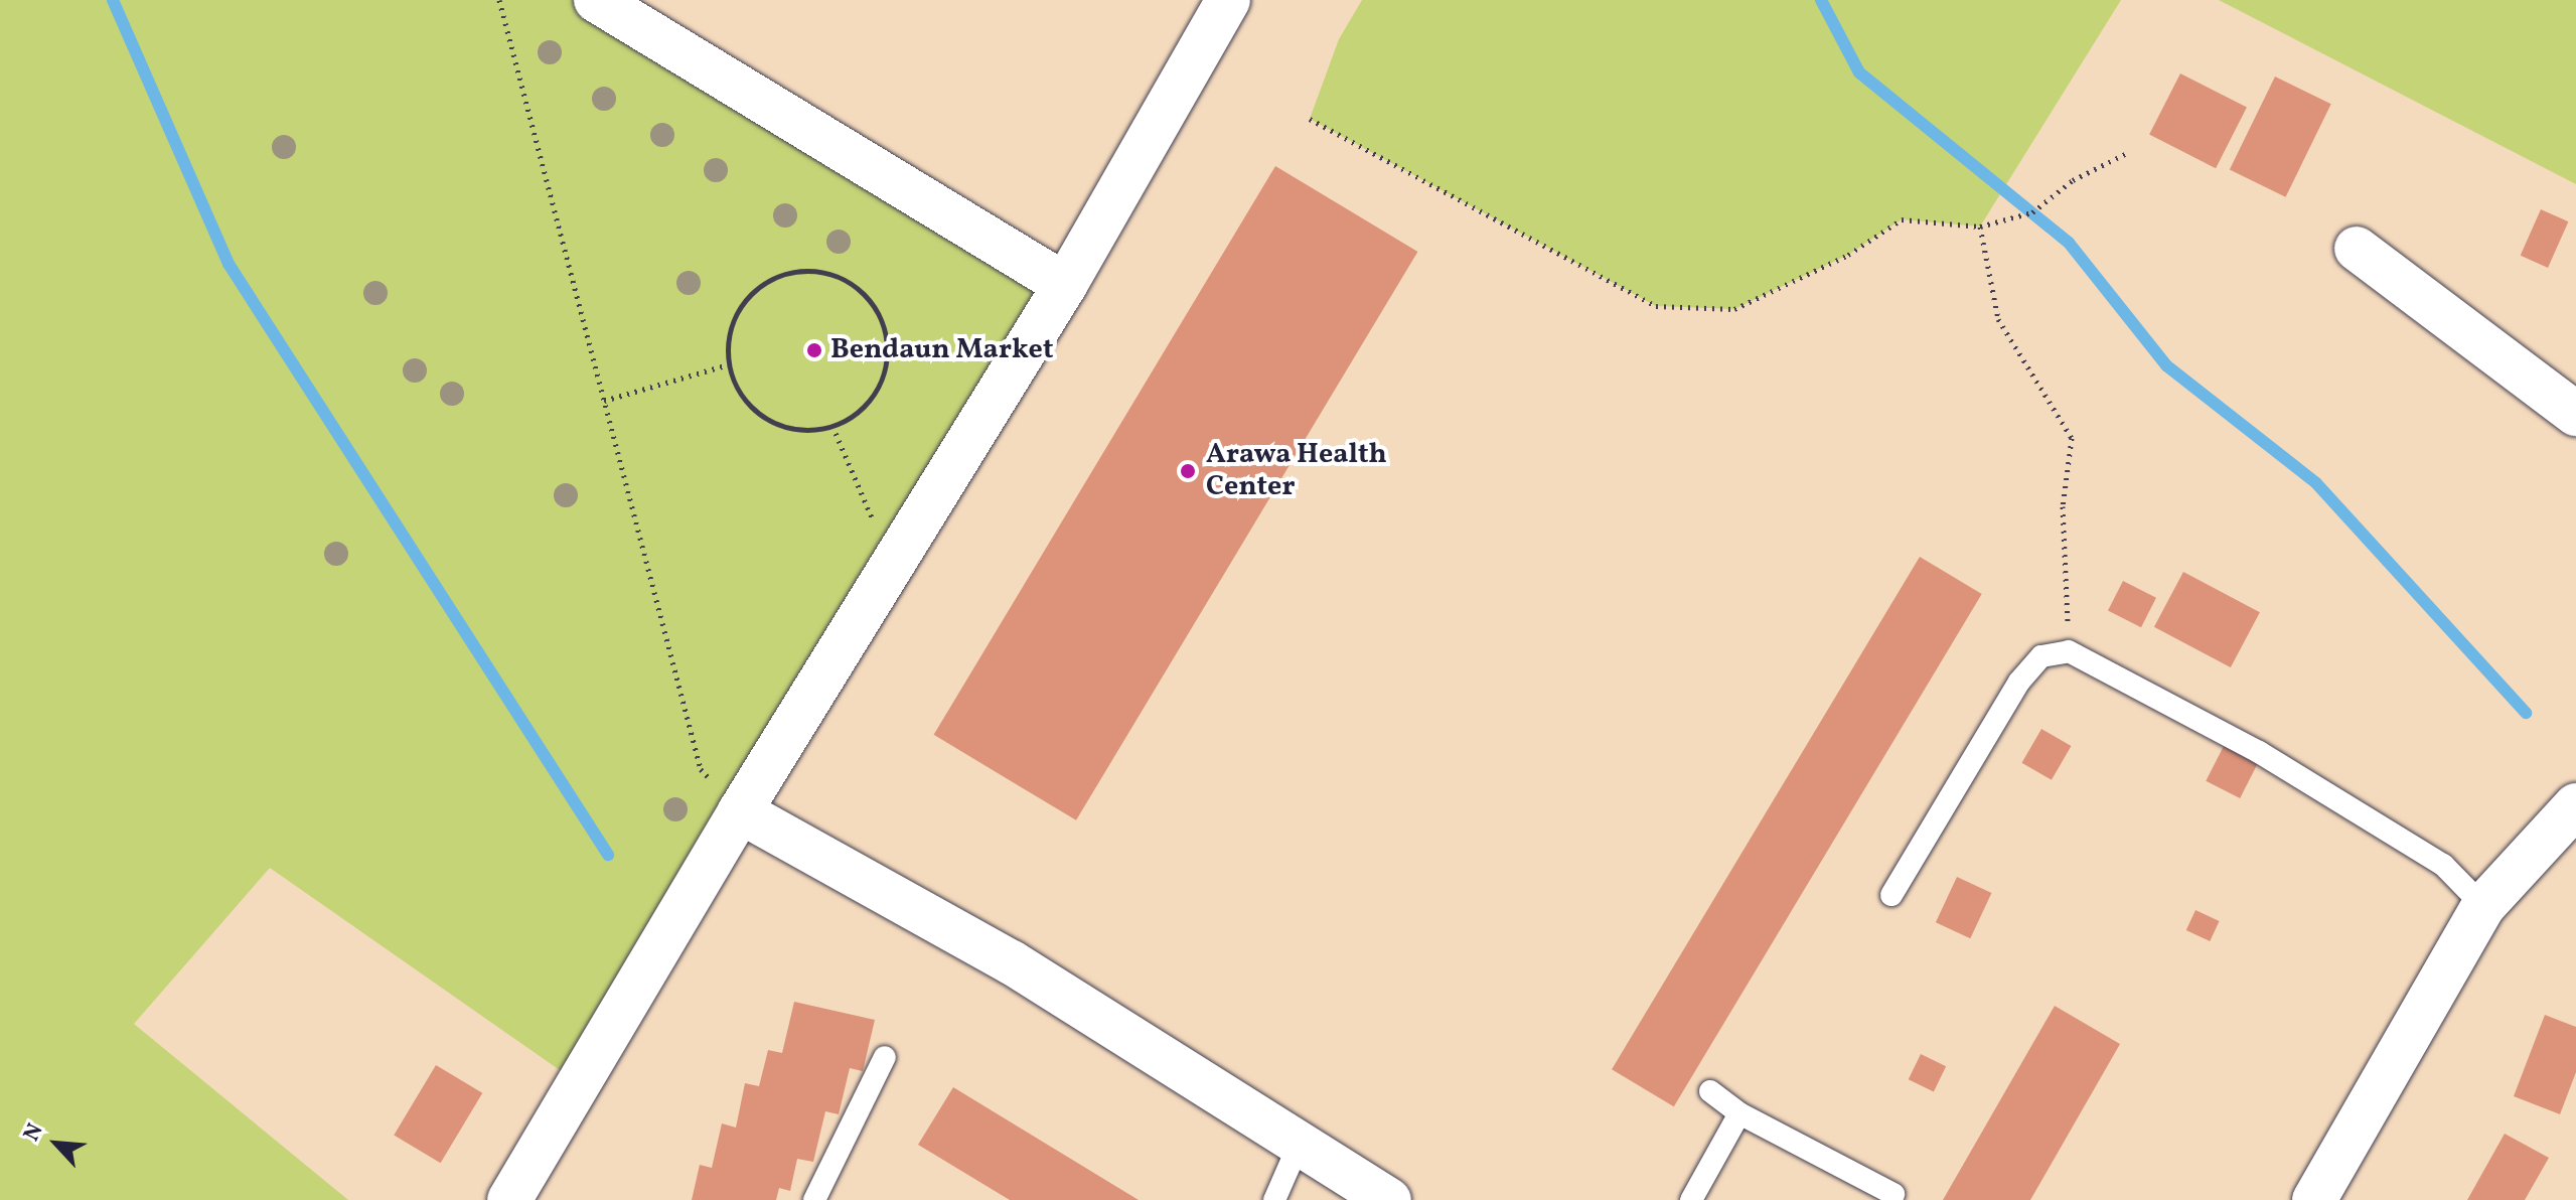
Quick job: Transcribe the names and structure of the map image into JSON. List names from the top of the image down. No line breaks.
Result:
{"places":["Bendaun Market","Arawa Health Center"],"north":"top left"}
